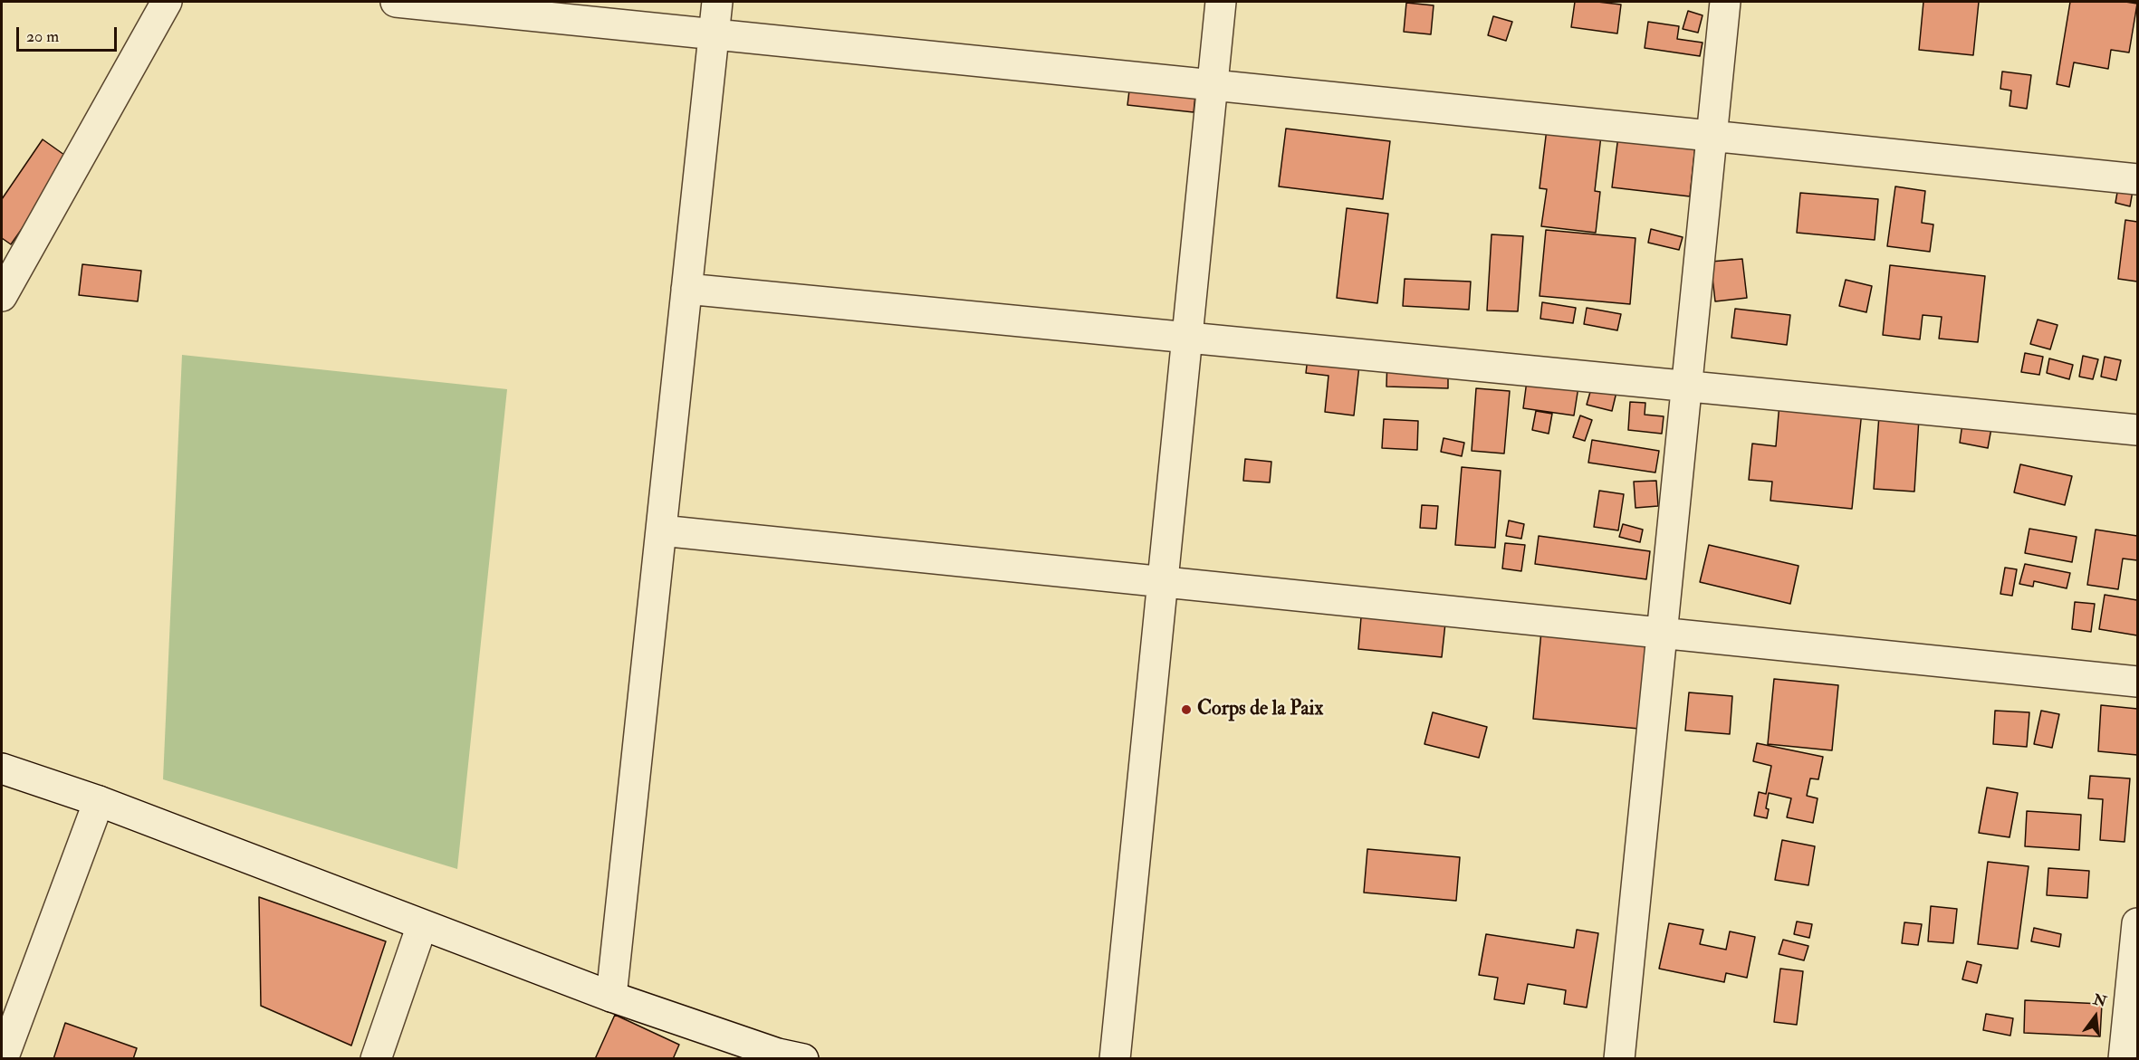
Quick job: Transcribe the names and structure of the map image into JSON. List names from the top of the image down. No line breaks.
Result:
{"places":["Corps de la Paix"],"scale_bar":"20 m","north":"top"}
